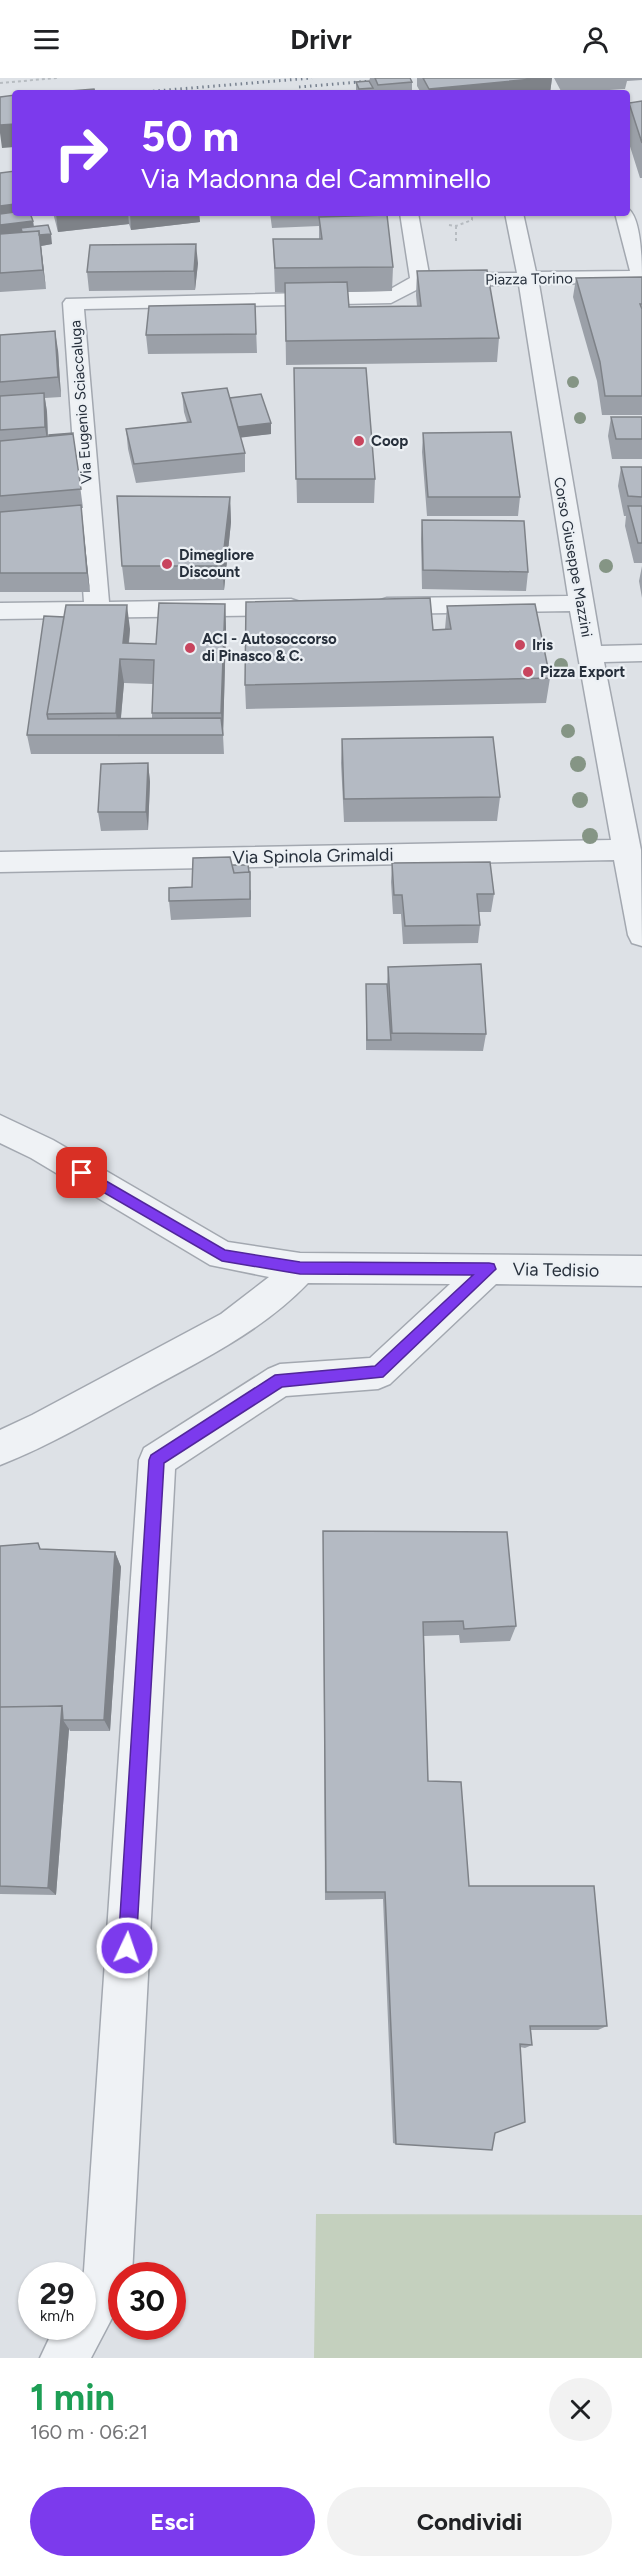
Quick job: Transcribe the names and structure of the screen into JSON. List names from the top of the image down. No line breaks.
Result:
{"streets":{"street":["Piazza Torino","Via Eugenio Sciaccaluga","Corso Giuseppe Mazzini","Via Spinola Grimaldi","Via Tedisio"]},"crossings":[["Piazza Torino","Via Eugenio Sciaccaluga"],["Piazza Torino","Corso Giuseppe Mazzini"],["Corso Giuseppe Mazzini","Via Spinola Grimaldi"]],"places":["Coop","Dimegliore Discount","Iris","ACI - Autosoccorso di Pinasco & C.","Pizza Export"],"page":{"header":"Drivr","turn":["50 m","Via Madonna del Camminello"],"speed":"29 km/h","limit":"30","heading":["1 min","160 m · 06:21"],"buttons":["Esci","Condividi"]}}
